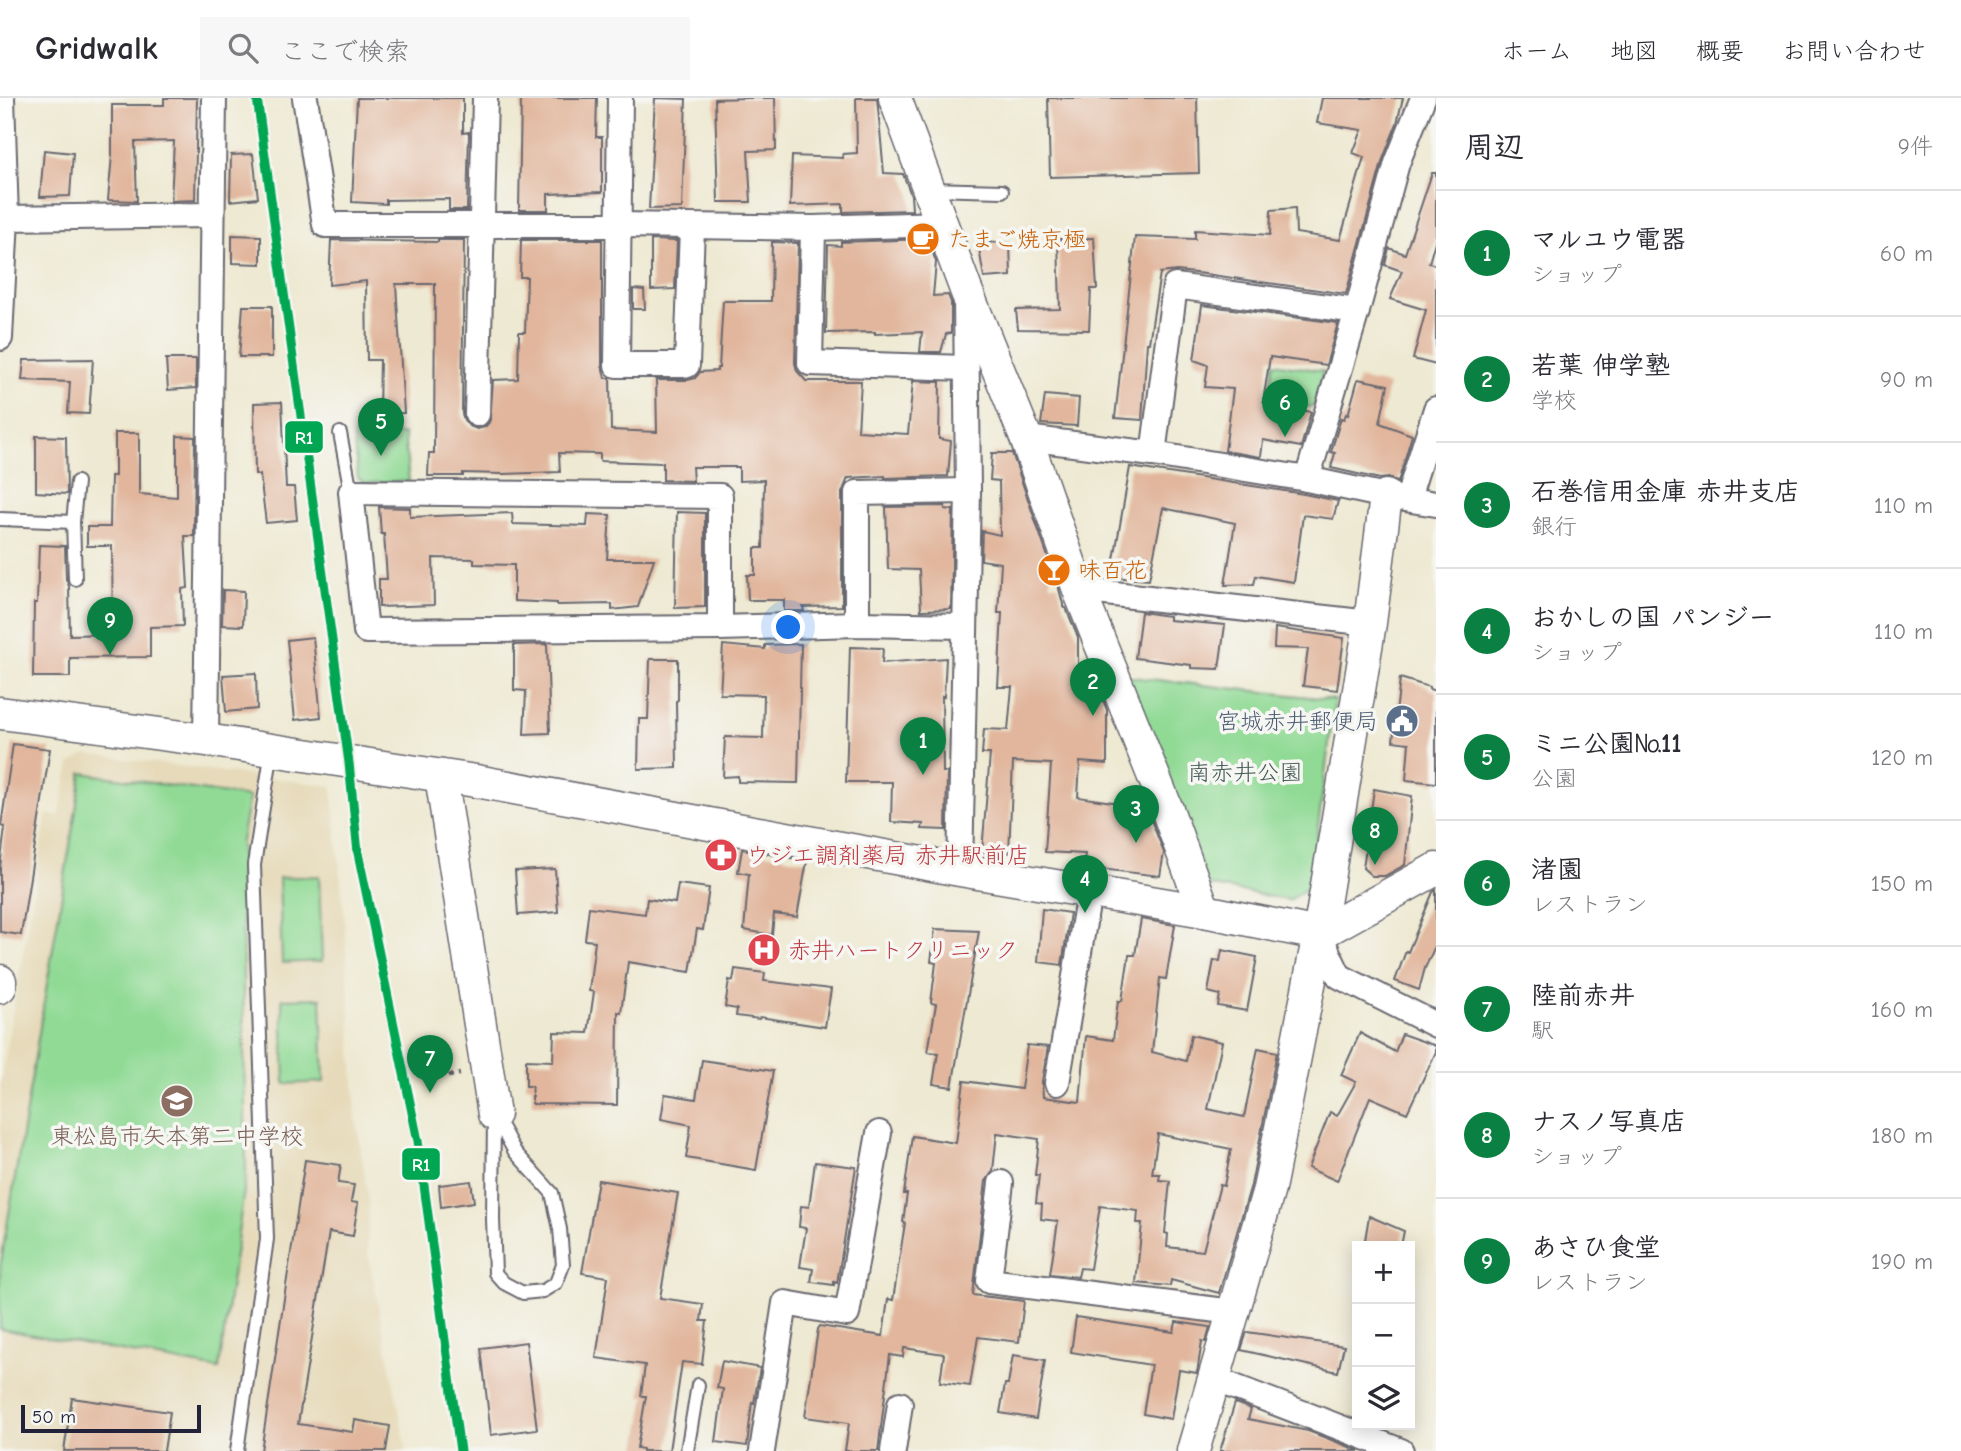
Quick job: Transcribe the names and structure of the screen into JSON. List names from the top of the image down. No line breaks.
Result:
{"parks":["南赤井公園"],"places":{"cafe":["たまご焼京極"],"bar":["味百花"],"public building":["宮城赤井郵便局"],"pharmacy":["ウジエ調剤薬局 赤井駅前店"],"hospital":["赤井ハートクリニック"],"school or university":["東松島市矢本第二中学校"]},"lines":["transit line R1"],"scale_bar":"50 m","page":{"header":"Gridwalk","search":"ここで検索","nav":["ホーム","地図","概要","お問い合わせ"],"heading":["周辺","9件"],"list":[{"mark":"1","name":"マルユウ電器","note":"ショップ","value":"60 m"},{"mark":"2","name":"若葉 伸学塾","note":"学校","value":"90 m"},{"mark":"3","name":"石巻信用金庫 赤井支店","note":"銀行","value":"110 m"},{"mark":"4","name":"おかしの国 パンジー","note":"ショップ","value":"110 m"},{"mark":"5","name":"ミニ公園№11","note":"公園","value":"120 m"},{"mark":"6","name":"渚園","note":"レストラン","value":"150 m"},{"mark":"7","name":"陸前赤井","note":"駅","value":"160 m"},{"mark":"8","name":"ナスノ写真店","note":"ショップ","value":"180 m"},{"mark":"9","name":"あさひ食堂","note":"レストラン","value":"190 m"}],"pins":["6","5","9","2","1","3","8","4","7"],"map_buttons":["+","−"],"scale":"50 m"}}
